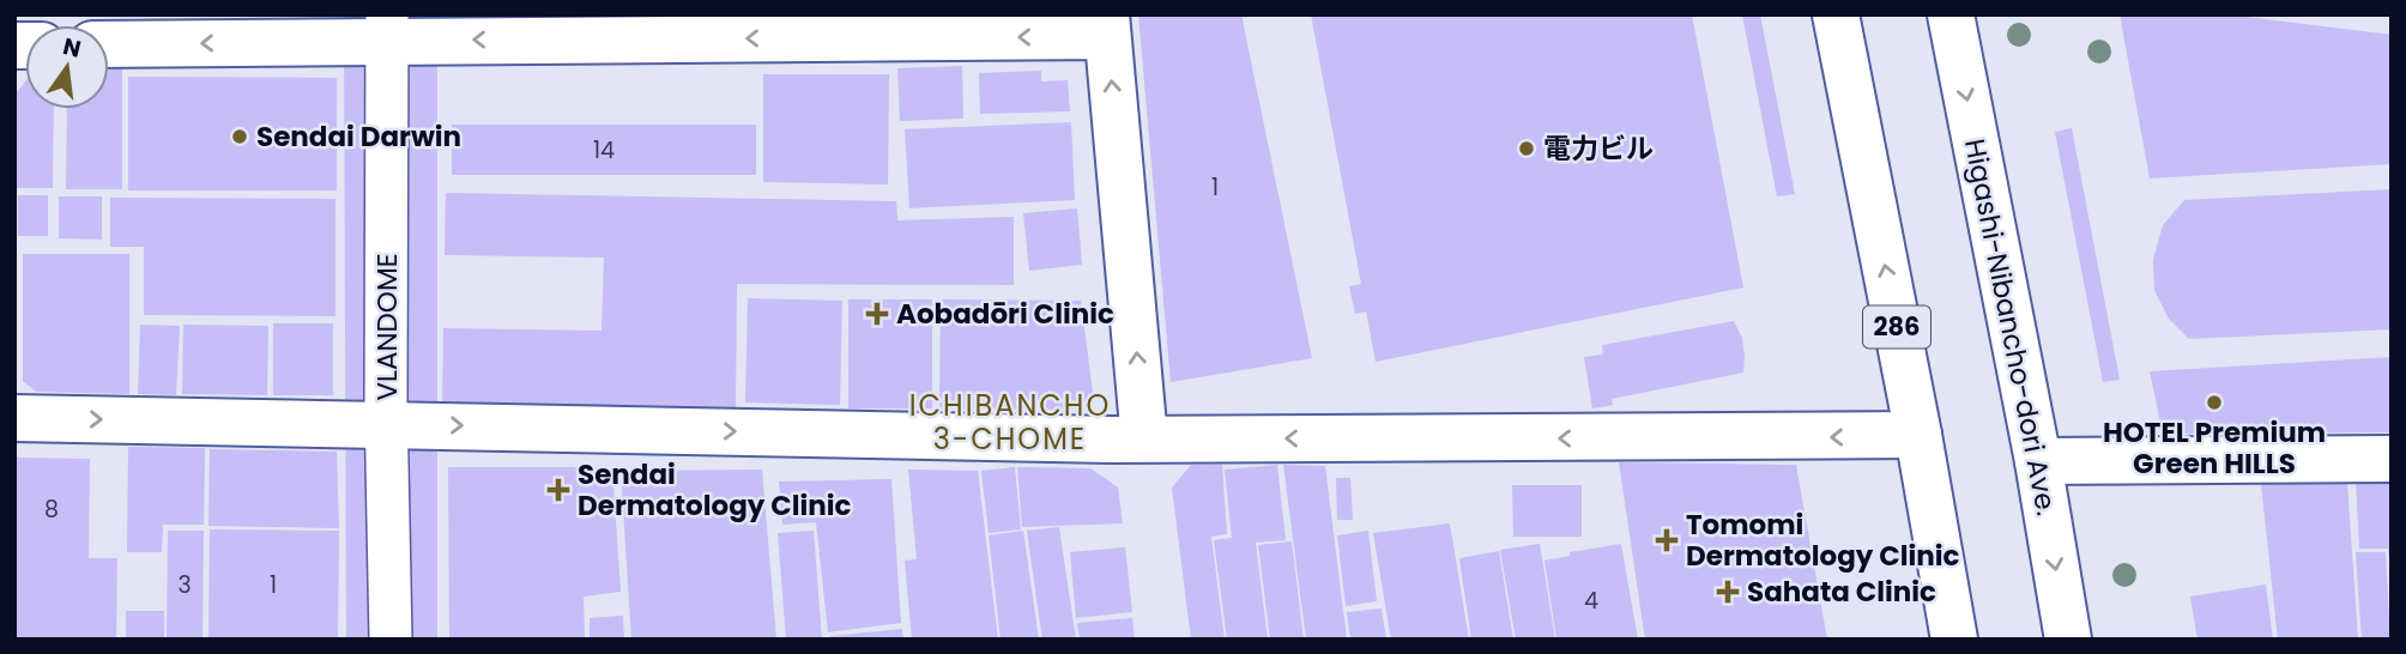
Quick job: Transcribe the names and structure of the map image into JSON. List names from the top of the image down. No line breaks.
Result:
{"streets":{"main road":["286","Higashi-Nibancho-dori Ave."],"street":["VLANDOME"]},"districts":["ICHIBANCHO 3-CHOME"],"places":{"other":["Sendai Darwin","電力ビル","HOTEL Premium Green HILLS"],"health":["Aobadōri Clinic","Sendai Dermatology Clinic","Tomomi Dermatology Clinic","Sahata Clinic"]},"house_numbers":["14","1","8","3","1","4"],"north":"top"}
